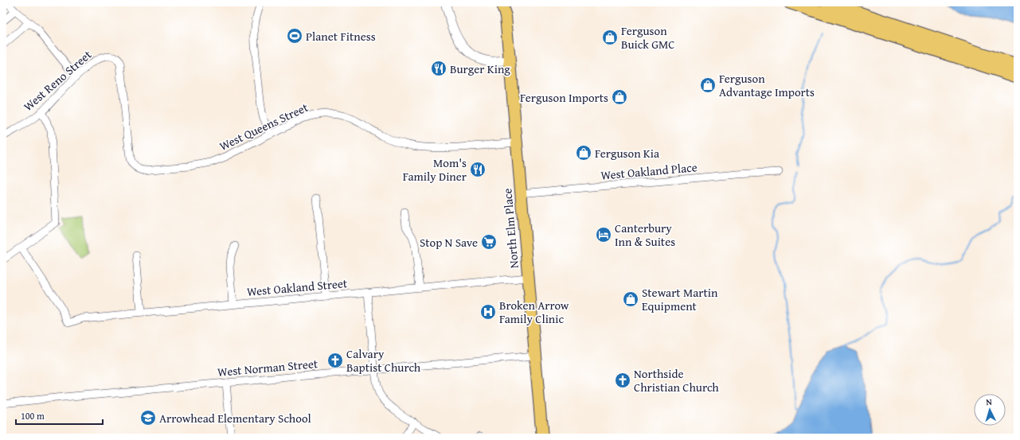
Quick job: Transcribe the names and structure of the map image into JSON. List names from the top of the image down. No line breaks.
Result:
{"streets":{"main road":["North Elm Place"],"street":["West Reno Street","West Queens Street","West Oakland Place","West Oakland Street","West Norman Street"]},"crossings":[["West Reno Street","West Queens Street"],["West Queens Street","North Elm Place"],["West Oakland Place","North Elm Place"],["North Elm Place","West Oakland Street"],["North Elm Place","West Norman Street"]],"places":{"sports":["Planet Fitness"],"shop":["Ferguson Buick GMC","Ferguson Advantage Imports","Ferguson Imports","Ferguson Kia","Stewart Martin Equipment"],"restaurant":["Burger King","Mom's Family Diner"],"hotel":["Canterbury Inn & Suites"],"supermarket":["Stop N Save"],"hospital":["Broken Arrow Family Clinic"],"church":["Calvary Baptist Church","Northside Christian Church"],"school or university":["Arrowhead Elementary School"]},"scale_bar":"100 m","north":"top"}
